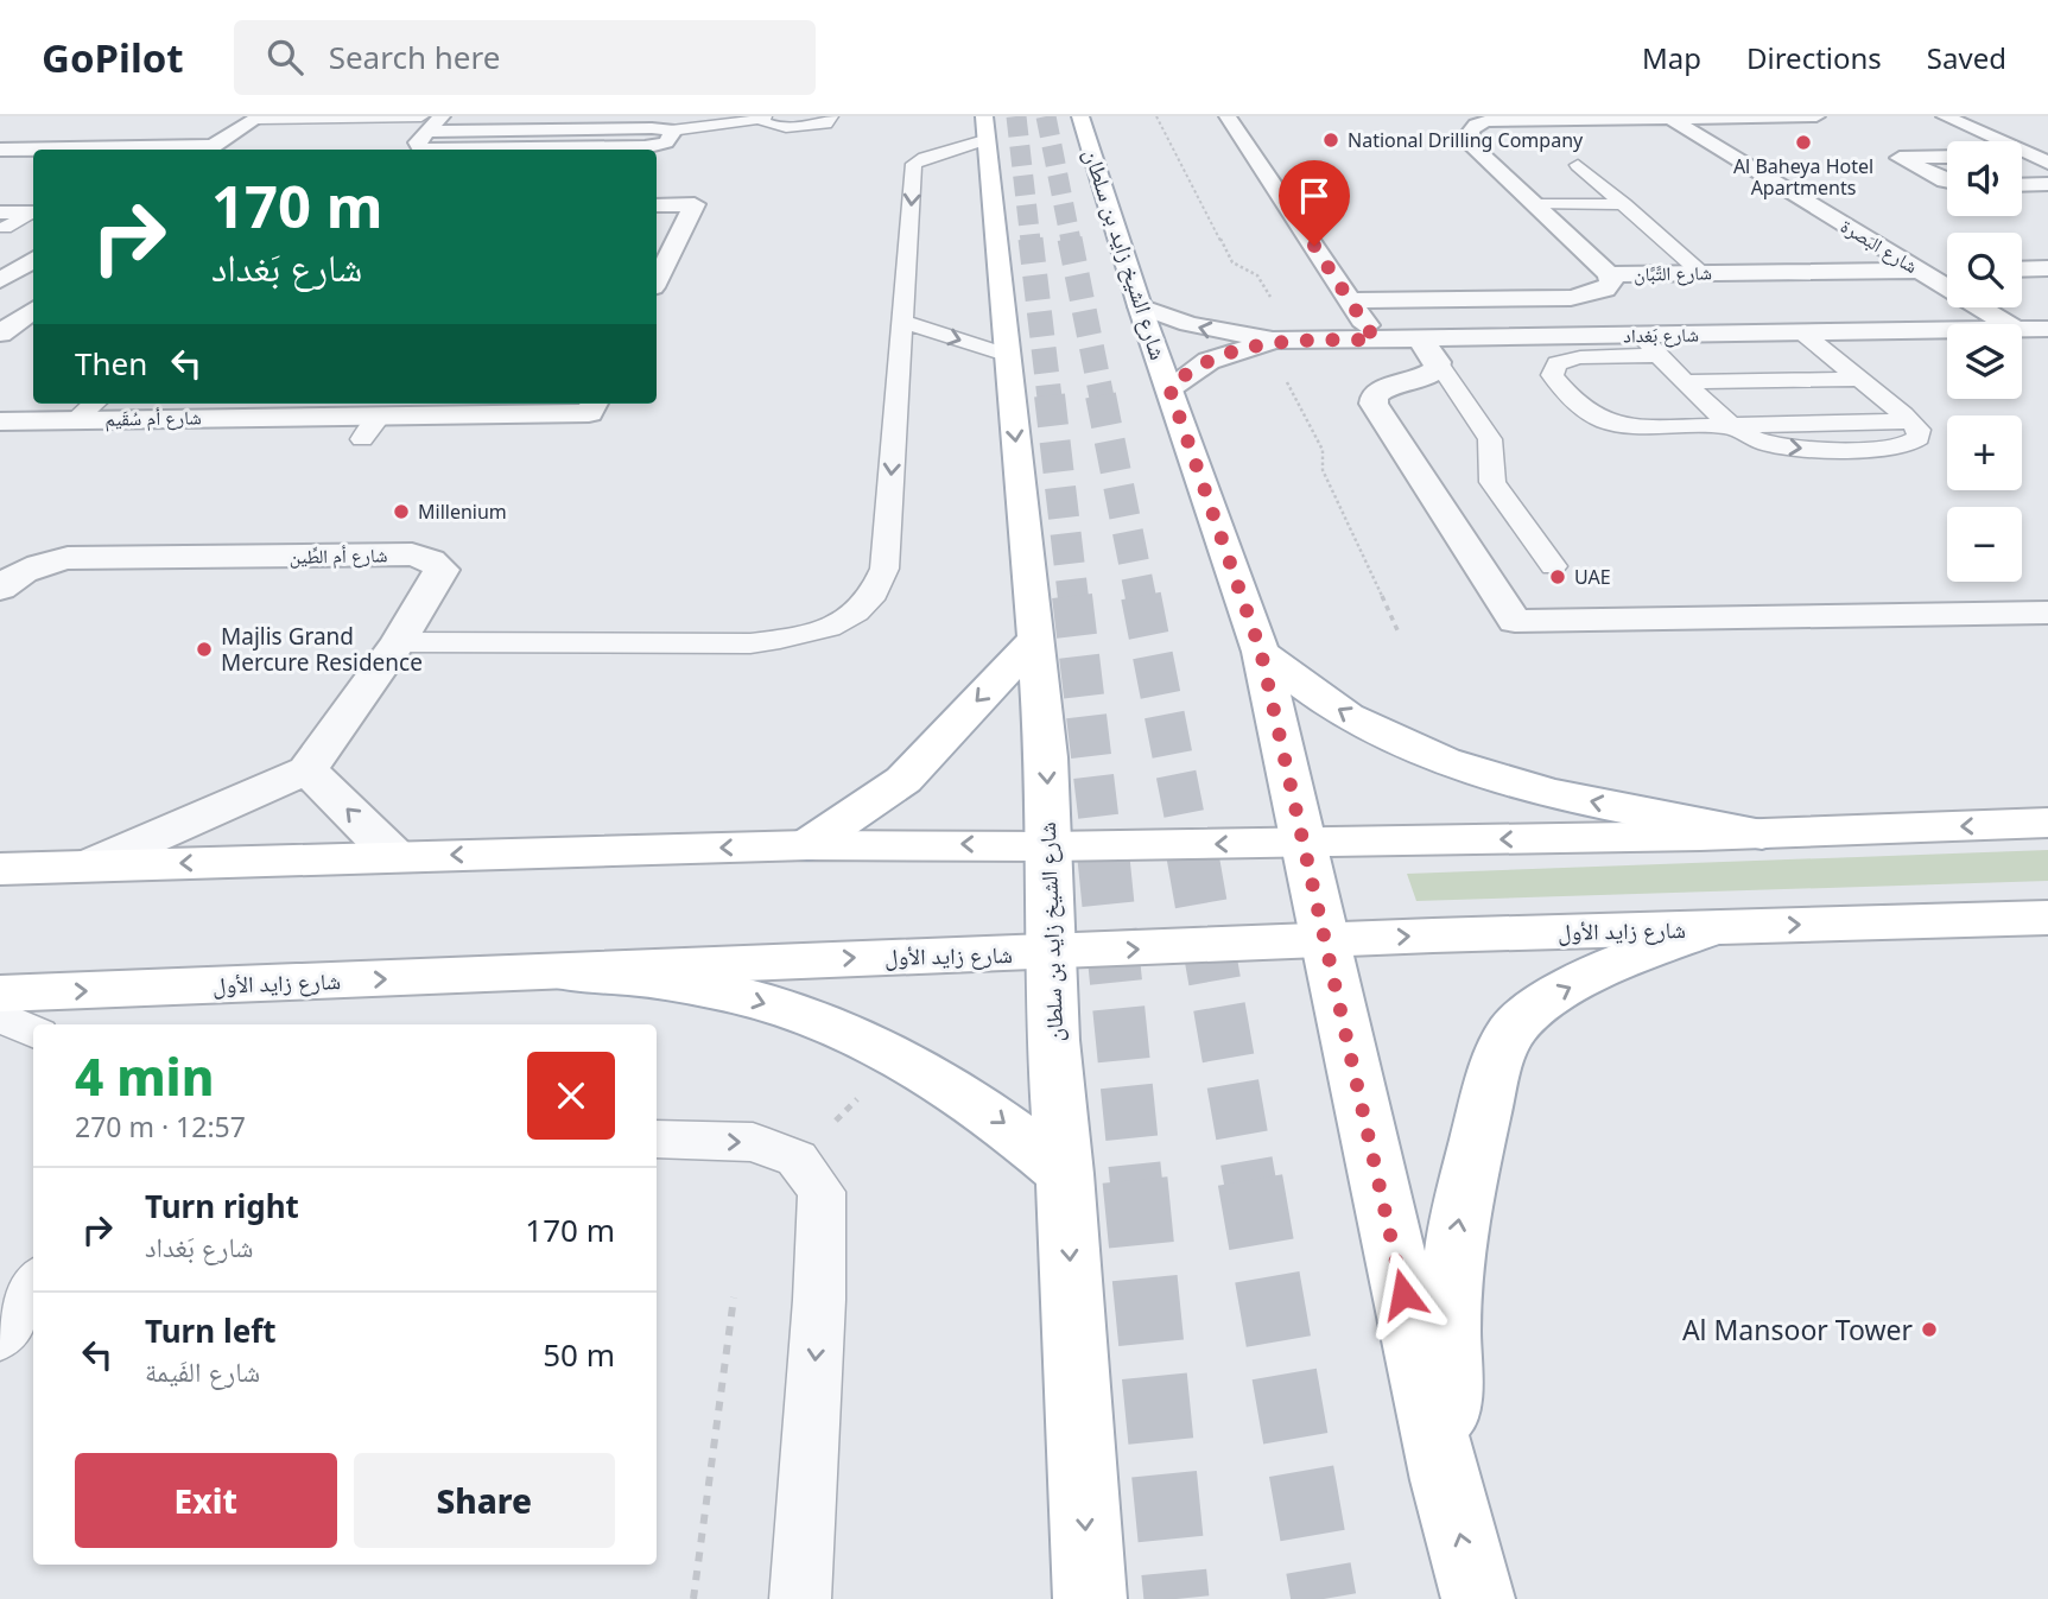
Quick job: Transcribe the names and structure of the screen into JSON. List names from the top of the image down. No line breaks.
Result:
{"streets":{"main road":["شارع الشيخ زايد بن سلطان","شارع زايد الأول"],"street":["شارع البَصرة","شارع التَّبَّان","شارع بَغداد","شارع أم سُقَيم","شارع أم الطِّين"]},"crossings":[["شارع البَصرة","شارع التَّبَّان"],["شارع الشيخ زايد بن سلطان","شارع بَغداد"],["شارع الشيخ زايد بن سلطان","شارع زايد الأول"]],"places":["National Drilling Company","Al Baheya Hotel Apartments","Millenium","UAE","Majlis Grand Mercure Residence","Al Mansoor Tower"],"page":{"header":"GoPilot","search":"Search here","nav":["Map","Directions","Saved"],"map_buttons":["+","−"],"turn":["170 m","شارع بَغداد"],"then":"Then","heading":["4 min","270 m · 12:57"],"list":[{"name":"Turn right","note":"شارع بَغداد","value":"170 m"},{"name":"Turn left","note":"شارع الفَيمة","value":"50 m"}],"buttons":["Exit","Share"]}}
